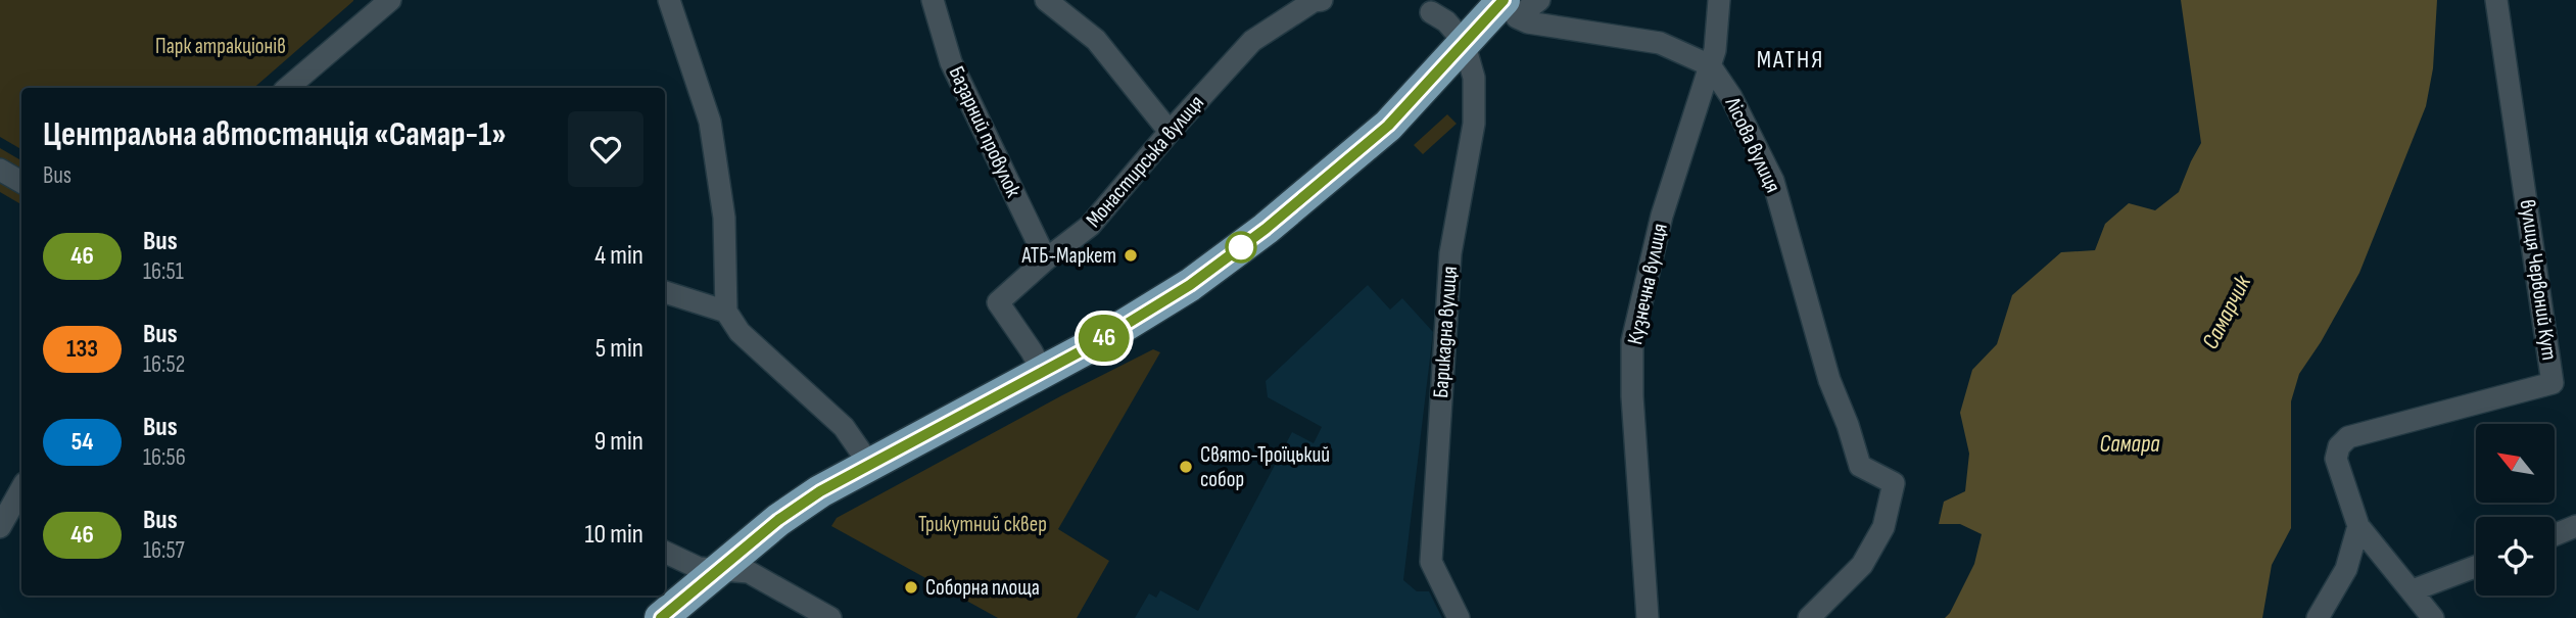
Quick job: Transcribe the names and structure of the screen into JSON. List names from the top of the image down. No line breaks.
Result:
{"streets":{"street":["Базарний провулок","Лісова вулиця","Монастирська вулиця","вулиця Червоний Кут","Кузнечна вулиця","Барикадна вулиця"]},"crossings":[["Базарний провулок","Монастирська вулиця"],["Лісова вулиця","Кузнечна вулиця"]],"districts":["МАТНЯ"],"water":["Самарчик","Самара"],"parks":["Парк атракціонів","Трикутний сквер"],"places":["АТБ-Маркет","Свято-Троїцький собор","Соборна площа"],"lines":["bus line 46"],"north":"top left","page":{"on_map":"46","heading":["Центральна автостанція «Самар-1»","Bus"],"list":[{"mark":"46","name":"Bus","note":"16:51","value":"4 min"},{"mark":"133","name":"Bus","note":"16:52","value":"5 min"},{"mark":"54","name":"Bus","note":"16:56","value":"9 min"},{"mark":"46","name":"Bus","note":"16:57","value":"10 min"}]}}
